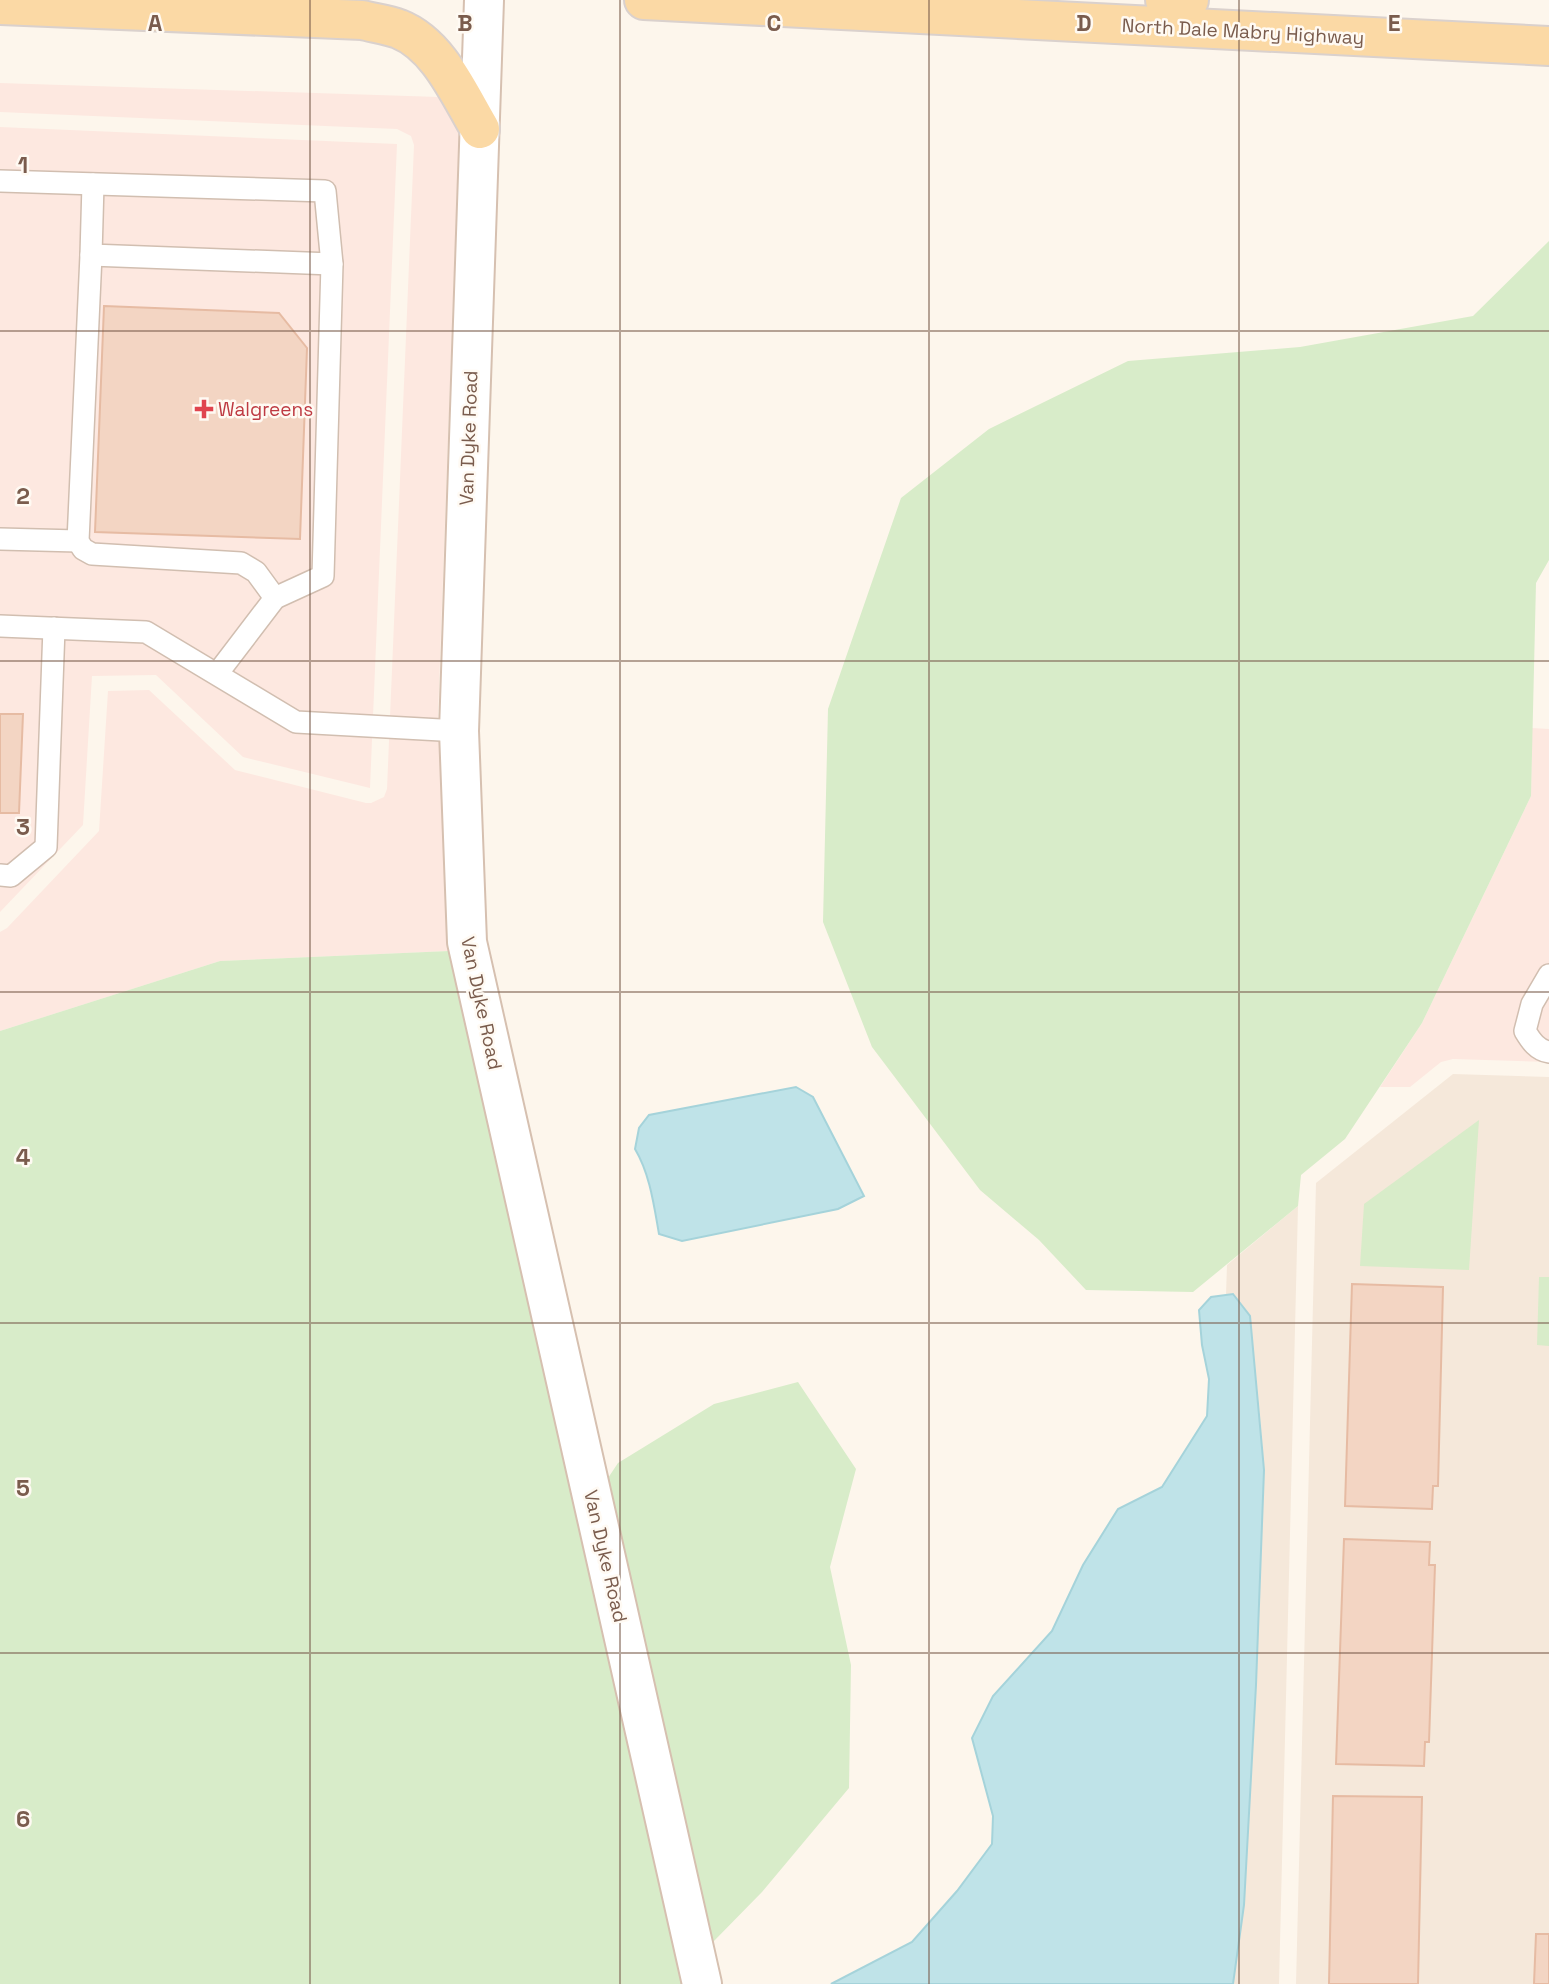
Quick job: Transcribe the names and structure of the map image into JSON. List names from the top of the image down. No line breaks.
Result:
{"streets":{"main road":["North Dale Mabry Highway"],"street":["Van Dyke Road"]},"places":{"health":["Walgreens"]},"grid":{"columns":["A","B","C","D","E"],"rows":["1","2","3","4","5","6"]}}
